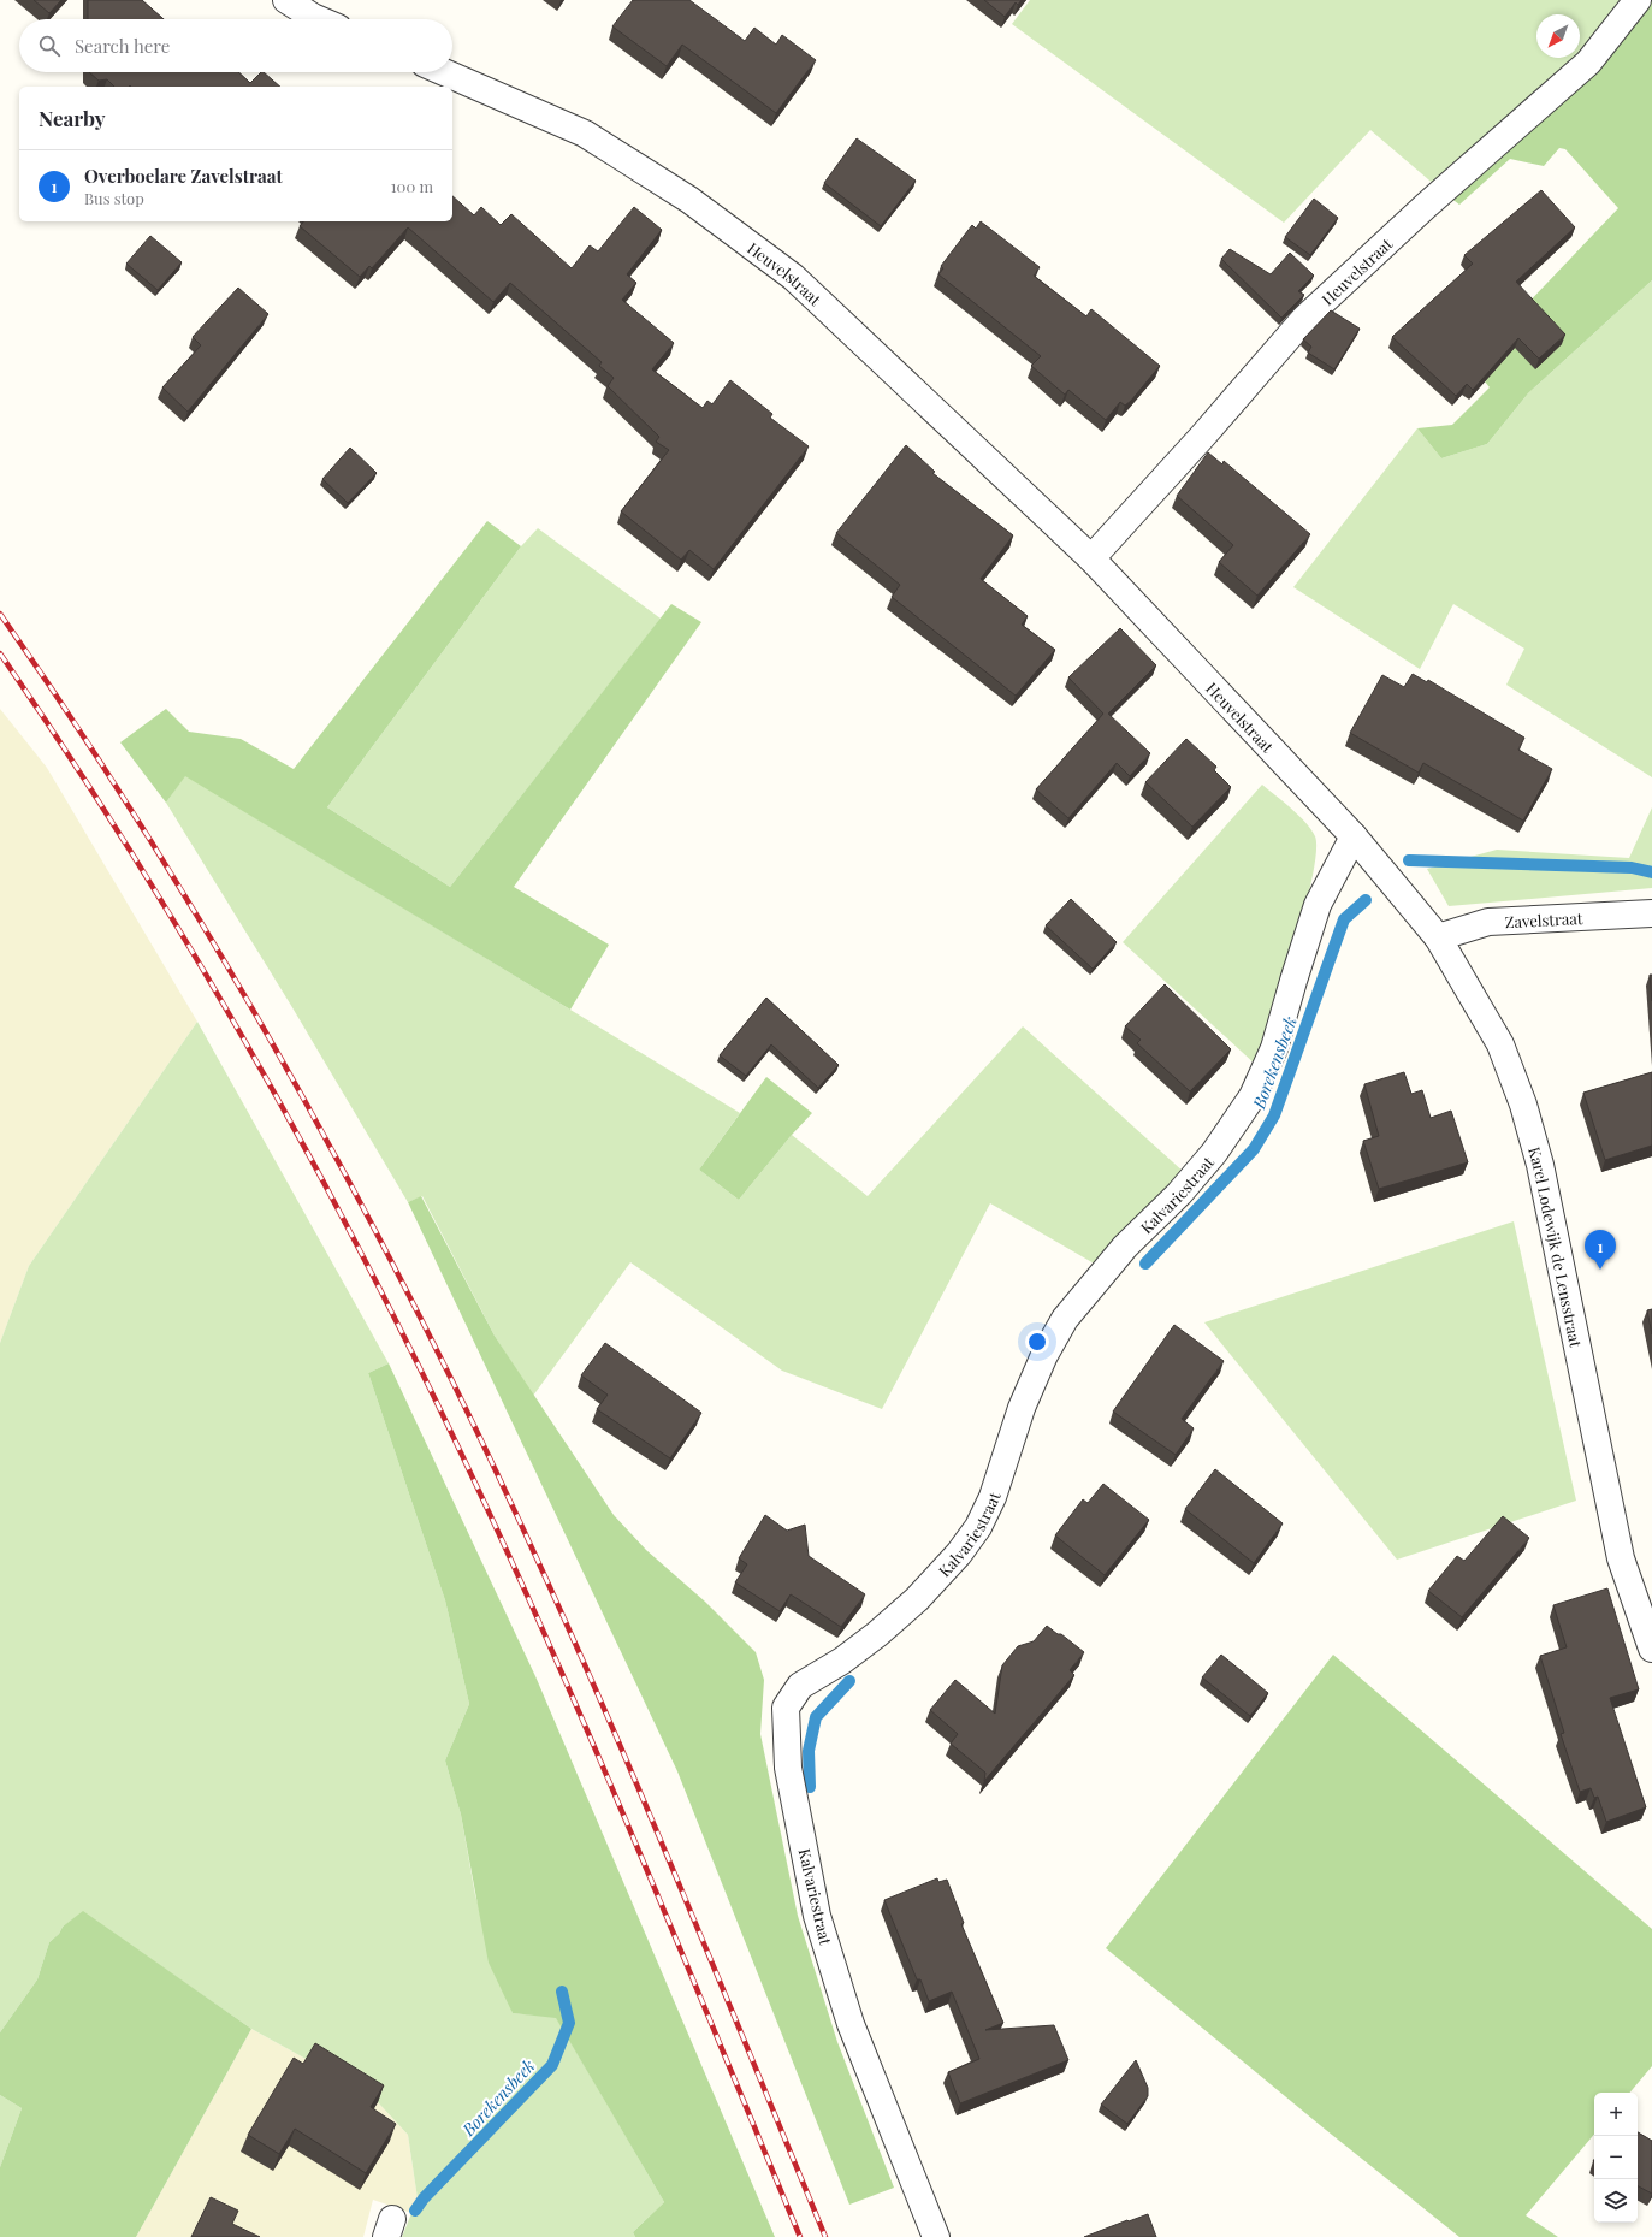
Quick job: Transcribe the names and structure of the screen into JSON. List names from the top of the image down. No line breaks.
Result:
{"streets":{"street":["Heuvelstraat","Zavelstraat","Kalvariestraat","Karel Lodewijk de Lensstraat"]},"crossings":[["Heuvelstraat","Kalvariestraat"],["Heuvelstraat","Karel Lodewijk de Lensstraat"],["Zavelstraat","Karel Lodewijk de Lensstraat"]],"water":["Borekensbeek"],"north":"bottom left","page":{"search":"Search here","heading":"Nearby","list":[{"mark":"1","name":"Overboelare Zavelstraat","note":"Bus stop","value":"100 m"}],"pins":"1","map_buttons":["+","−"]}}
